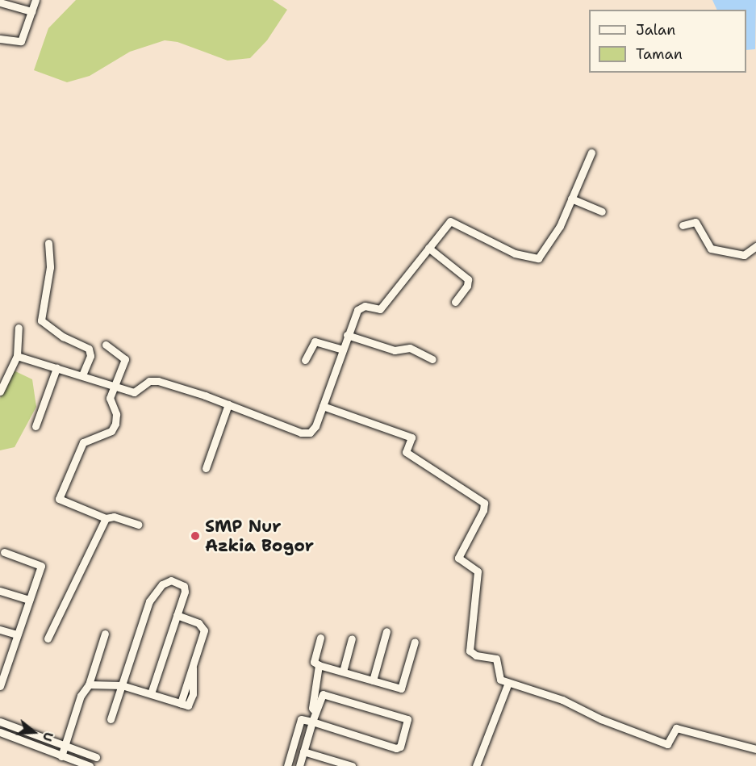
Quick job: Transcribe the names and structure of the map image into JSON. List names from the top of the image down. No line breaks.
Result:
{"places":["SMP Nur Azkia Bogor"],"legend":["Jalan","Taman"],"north":"right"}
